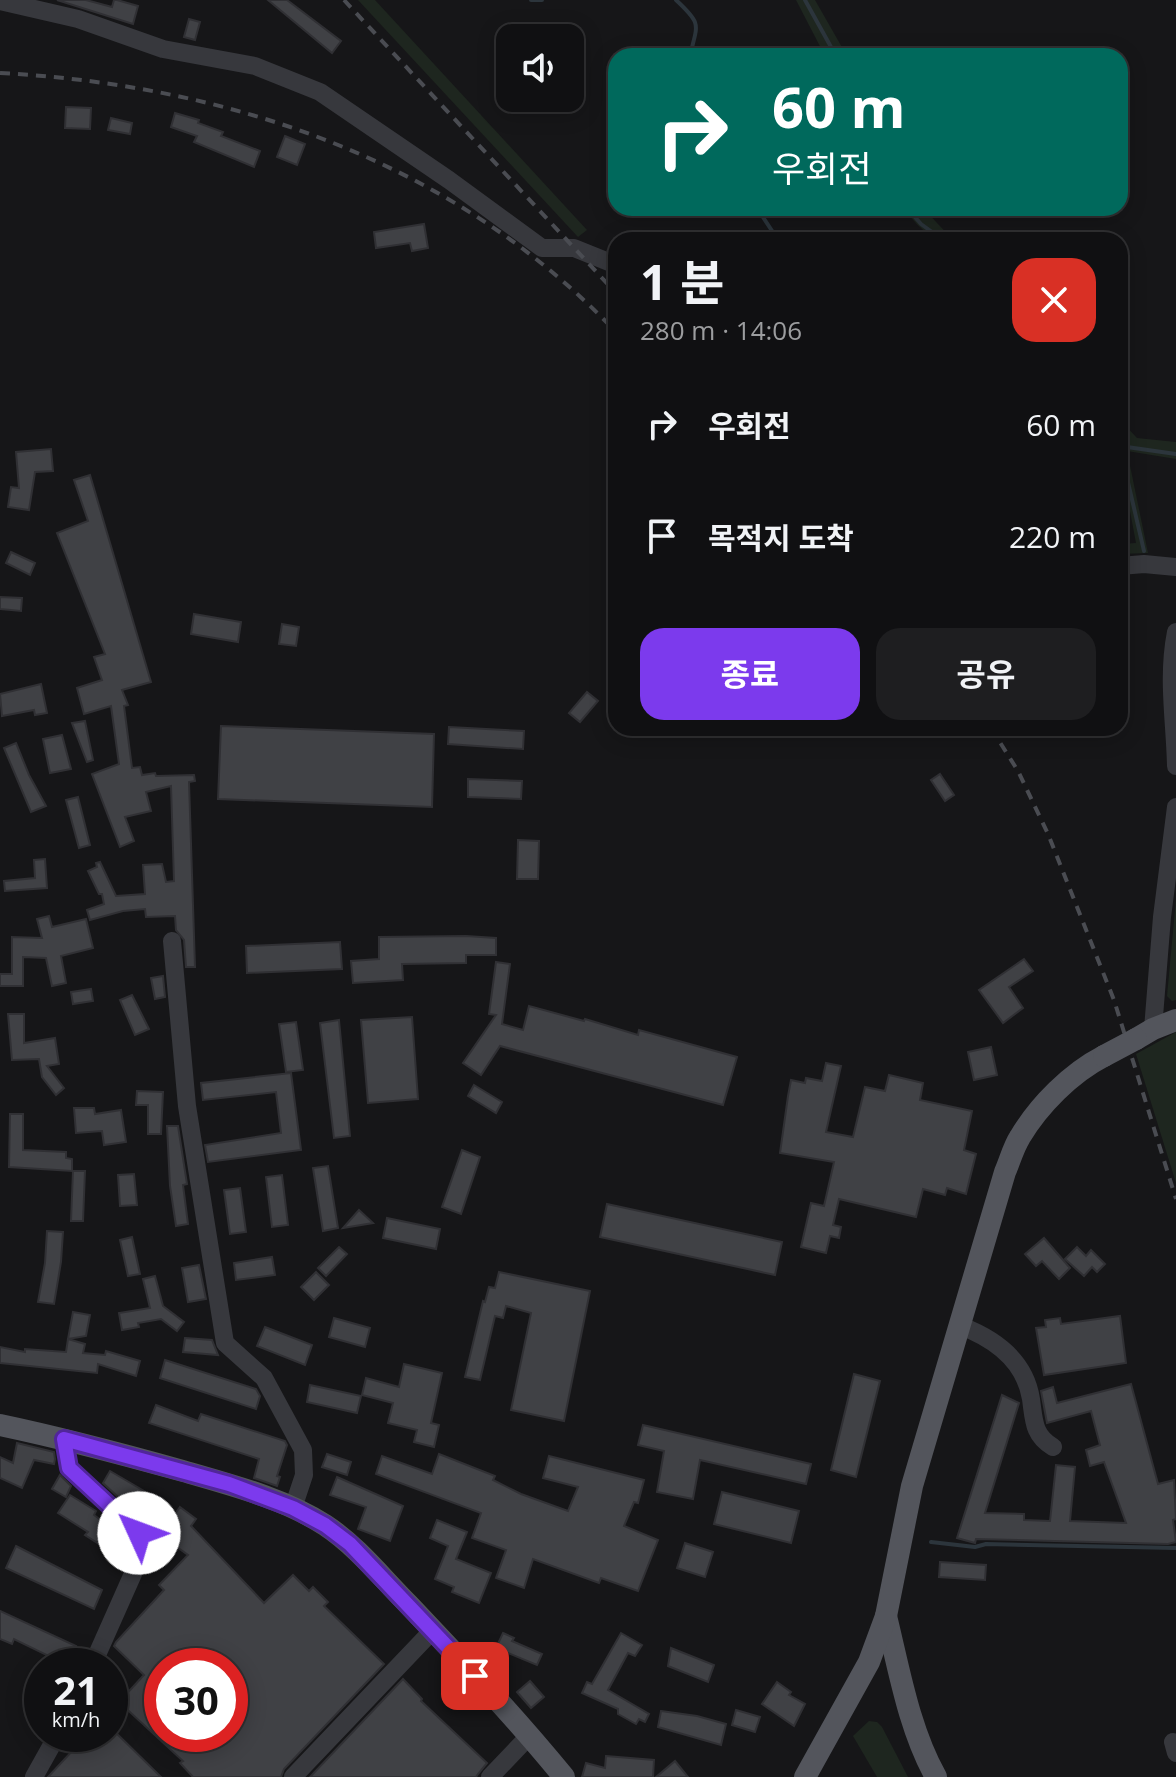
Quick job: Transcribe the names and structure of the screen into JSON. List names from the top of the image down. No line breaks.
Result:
{"page":{"turn":["60 m","우회전"],"heading":["1 분","280 m · 14:06"],"list":[{"name":"우회전","value":"60 m"},{"name":"목적지 도착","value":"220 m"}],"buttons":["종료","공유"],"speed":"21 km/h","limit":"30"}}
